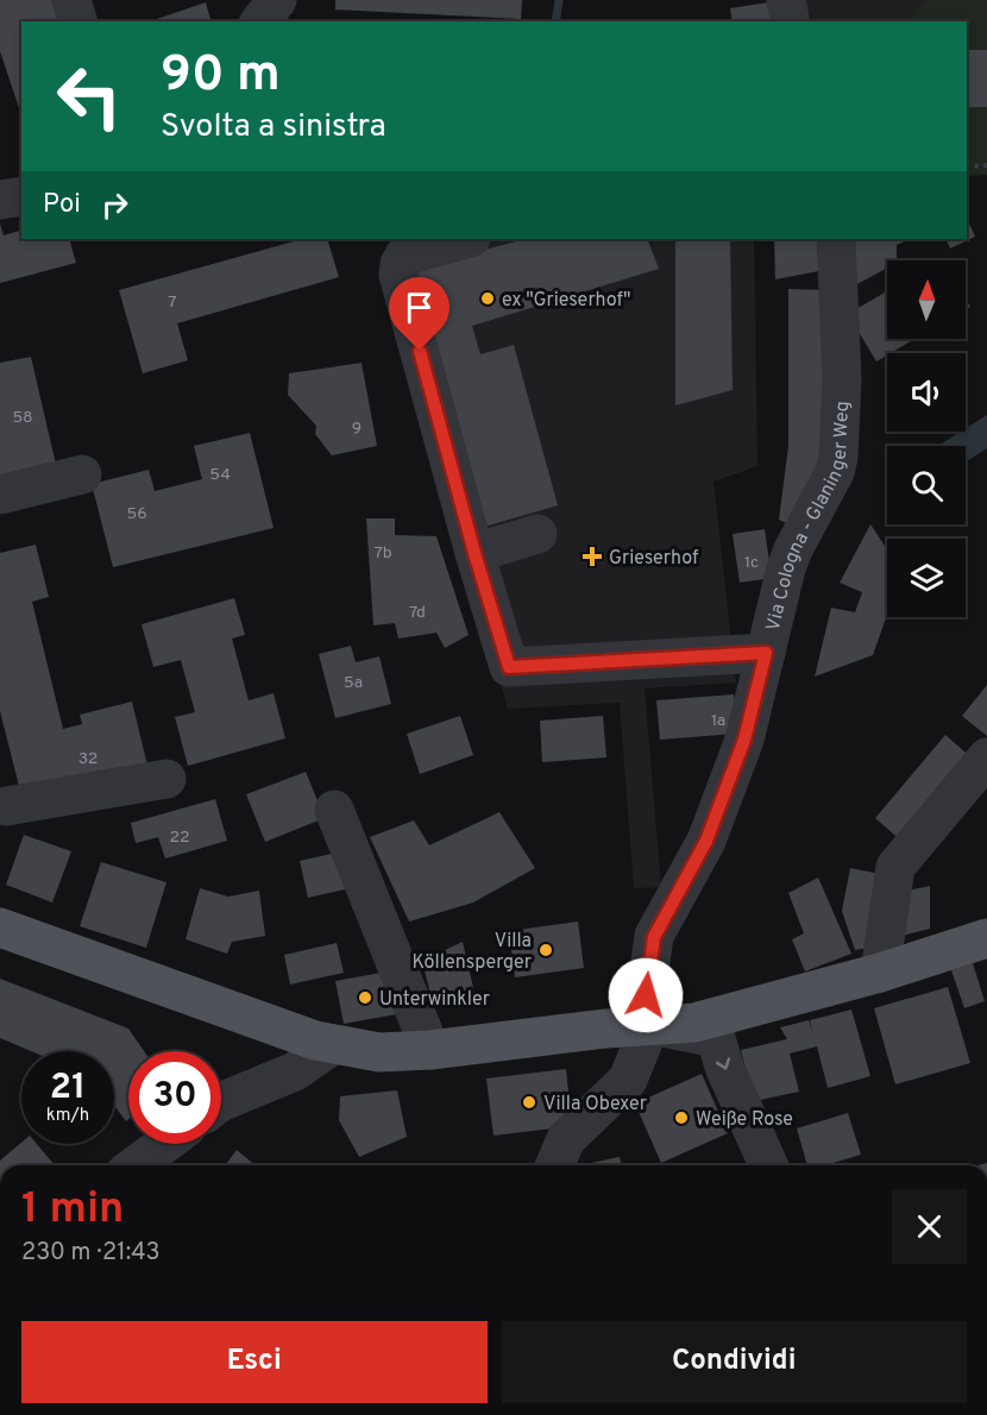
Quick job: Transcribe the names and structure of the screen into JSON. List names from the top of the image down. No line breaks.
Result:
{"streets":{"street":["Via Cologna - Glaninger Weg"]},"places":{"other":["ex \"Grieserhof\"","Villa Köllensperger","Unterwinkler","Villa Obexer","Weiße Rose"],"health":["Grieserhof"]},"house_numbers":["7","58","9","54","56","7b","1c","7d","5a","1a","32","22"],"north":"top","page":{"turn":["90 m","Svolta a sinistra"],"then":"Poi","speed":"21 km/h","limit":"30","heading":["1 min","230 m · 21:43"],"buttons":["Esci","Condividi"]}}
